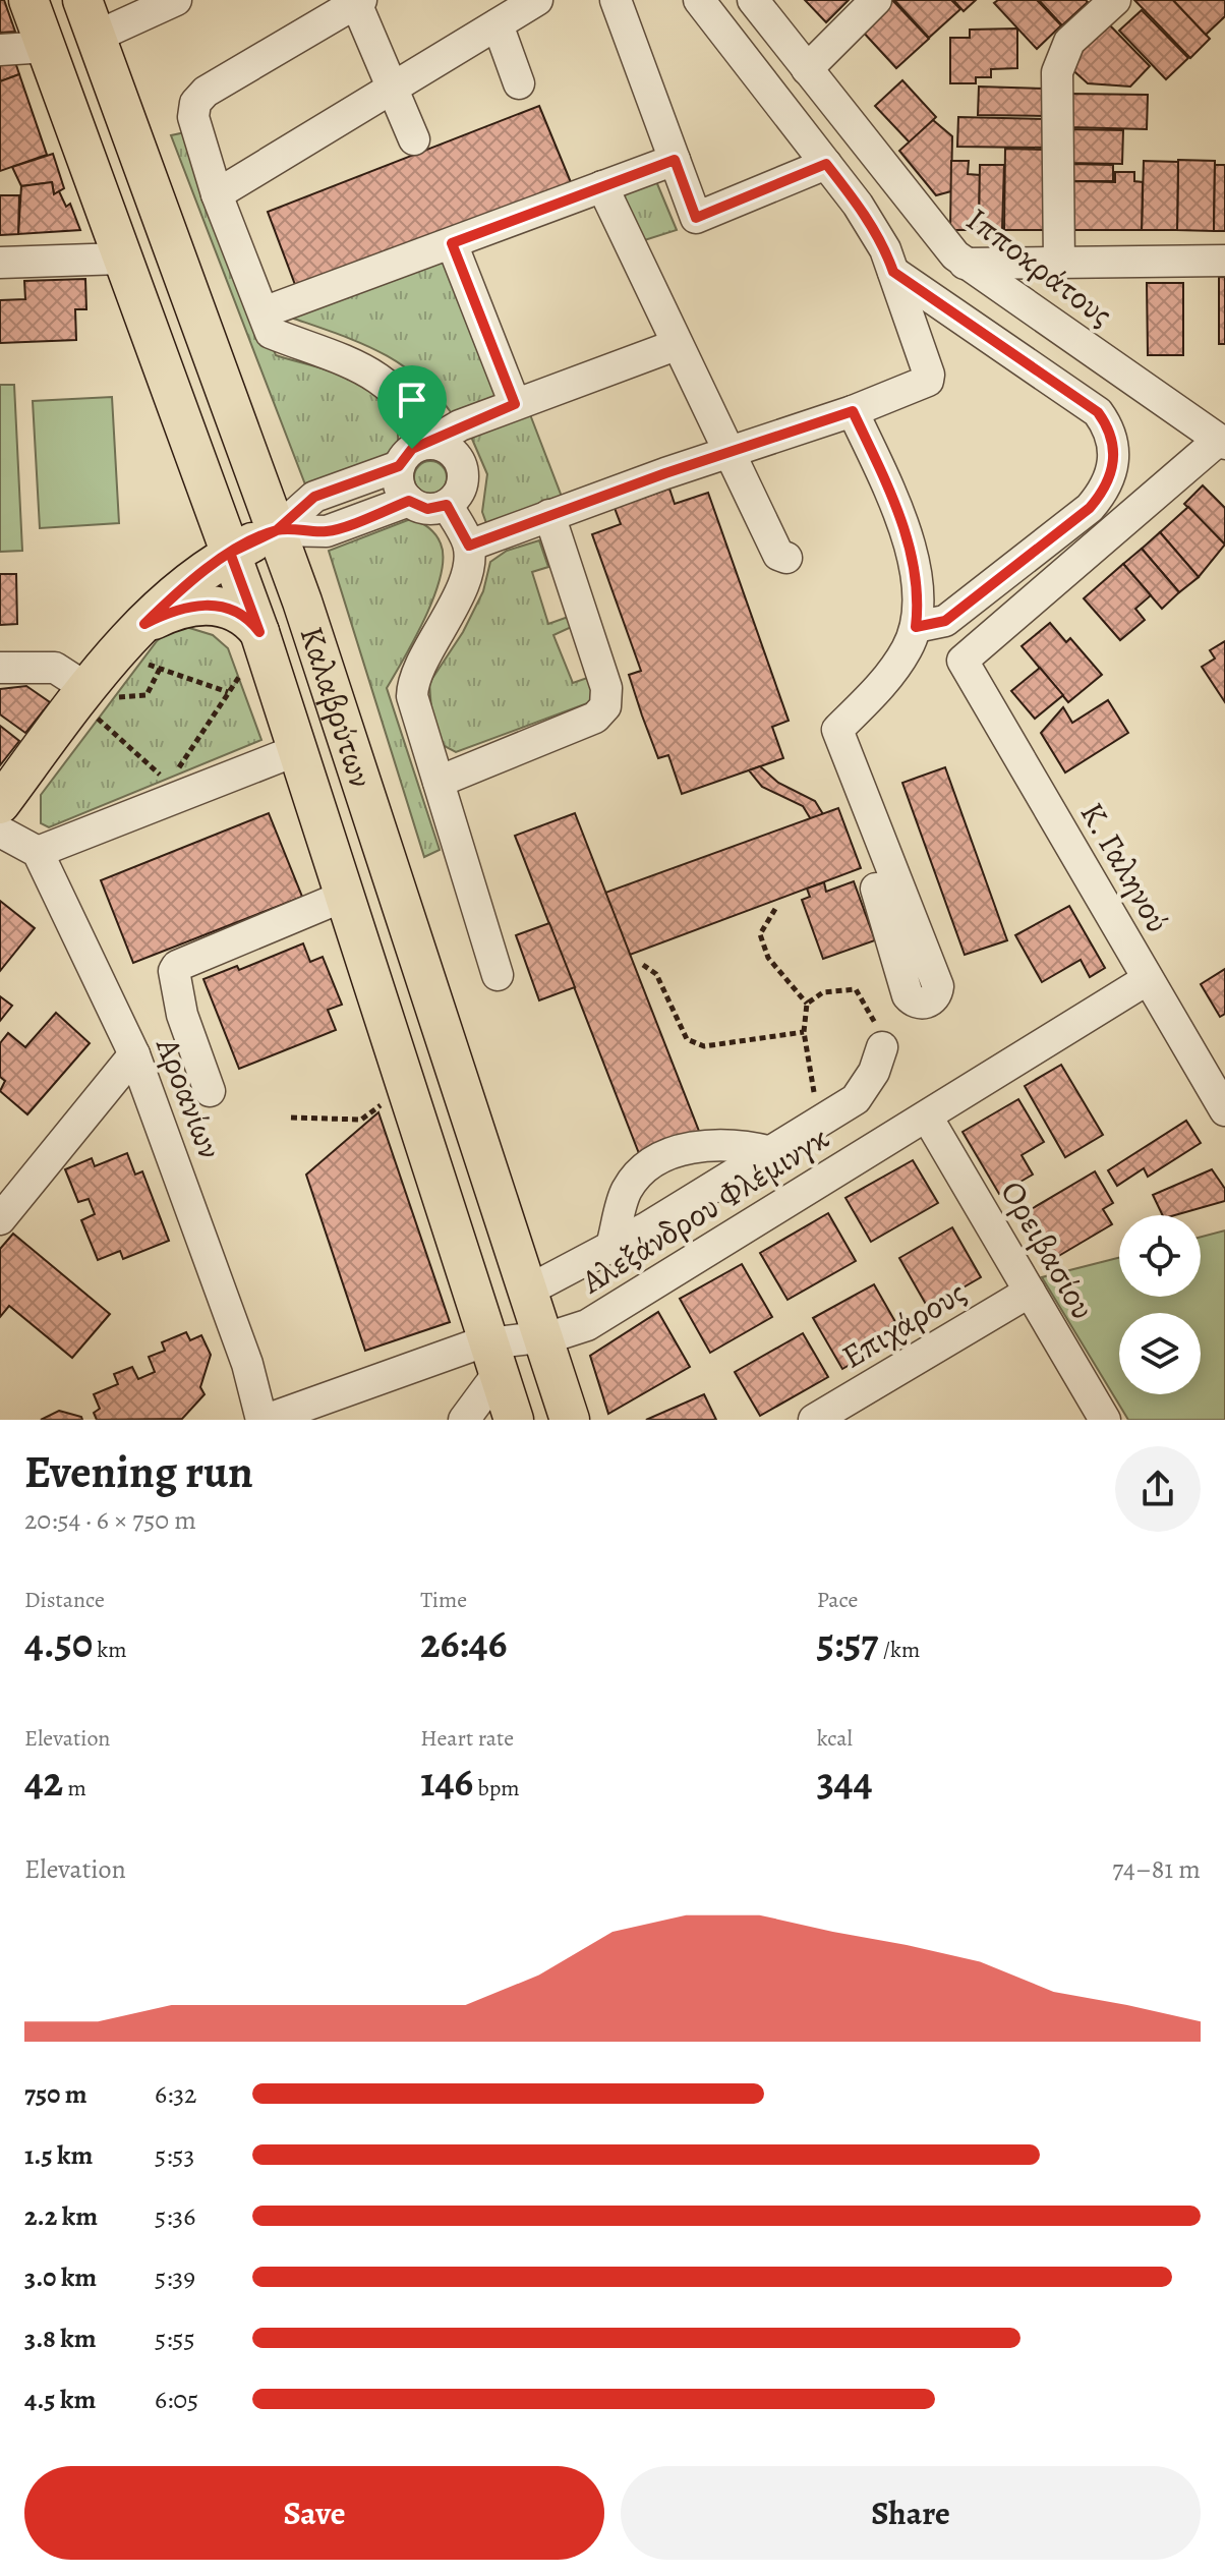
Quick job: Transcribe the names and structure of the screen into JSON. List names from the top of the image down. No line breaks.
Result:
{"streets":{"main road":["Καλαβρύτων"],"street":["Ιπποκράτους","Κ. Γαληνού","Αροανίων","Αλεξάνδρου Φλέμινγκ","Ορειβασίου","Επιχάρους"]},"crossings":[["Ιπποκράτους","Κ. Γαληνού"],["Καλαβρύτων","Αλεξάνδρου Φλέμινγκ"],["Κ. Γαληνού","Αλεξάνδρου Φλέμινγκ"],["Αροανίων","Αλεξάνδρου Φλέμινγκ"],["Αλεξάνδρου Φλέμινγκ","Ορειβασίου"],["Ορειβασίου","Επιχάρους"]],"page":{"heading":["Evening run","20:54 · 6 × 750 m"],"stats":[["Distance","4.50 km"],["Time","26:46"],["Pace","5:57 /km"],["Elevation","42 m"],["Heart rate","146 bpm"],["kcal","344"]],"chart":["Elevation","74–81 m"],"list":[{"name":"750 m","note":"6:32"},{"name":"1.5 km","note":"5:53"},{"name":"2.2 km","note":"5:36"},{"name":"3.0 km","note":"5:39"},{"name":"3.8 km","note":"5:55"},{"name":"4.5 km","note":"6:05"}],"buttons":["Save","Share"]}}
